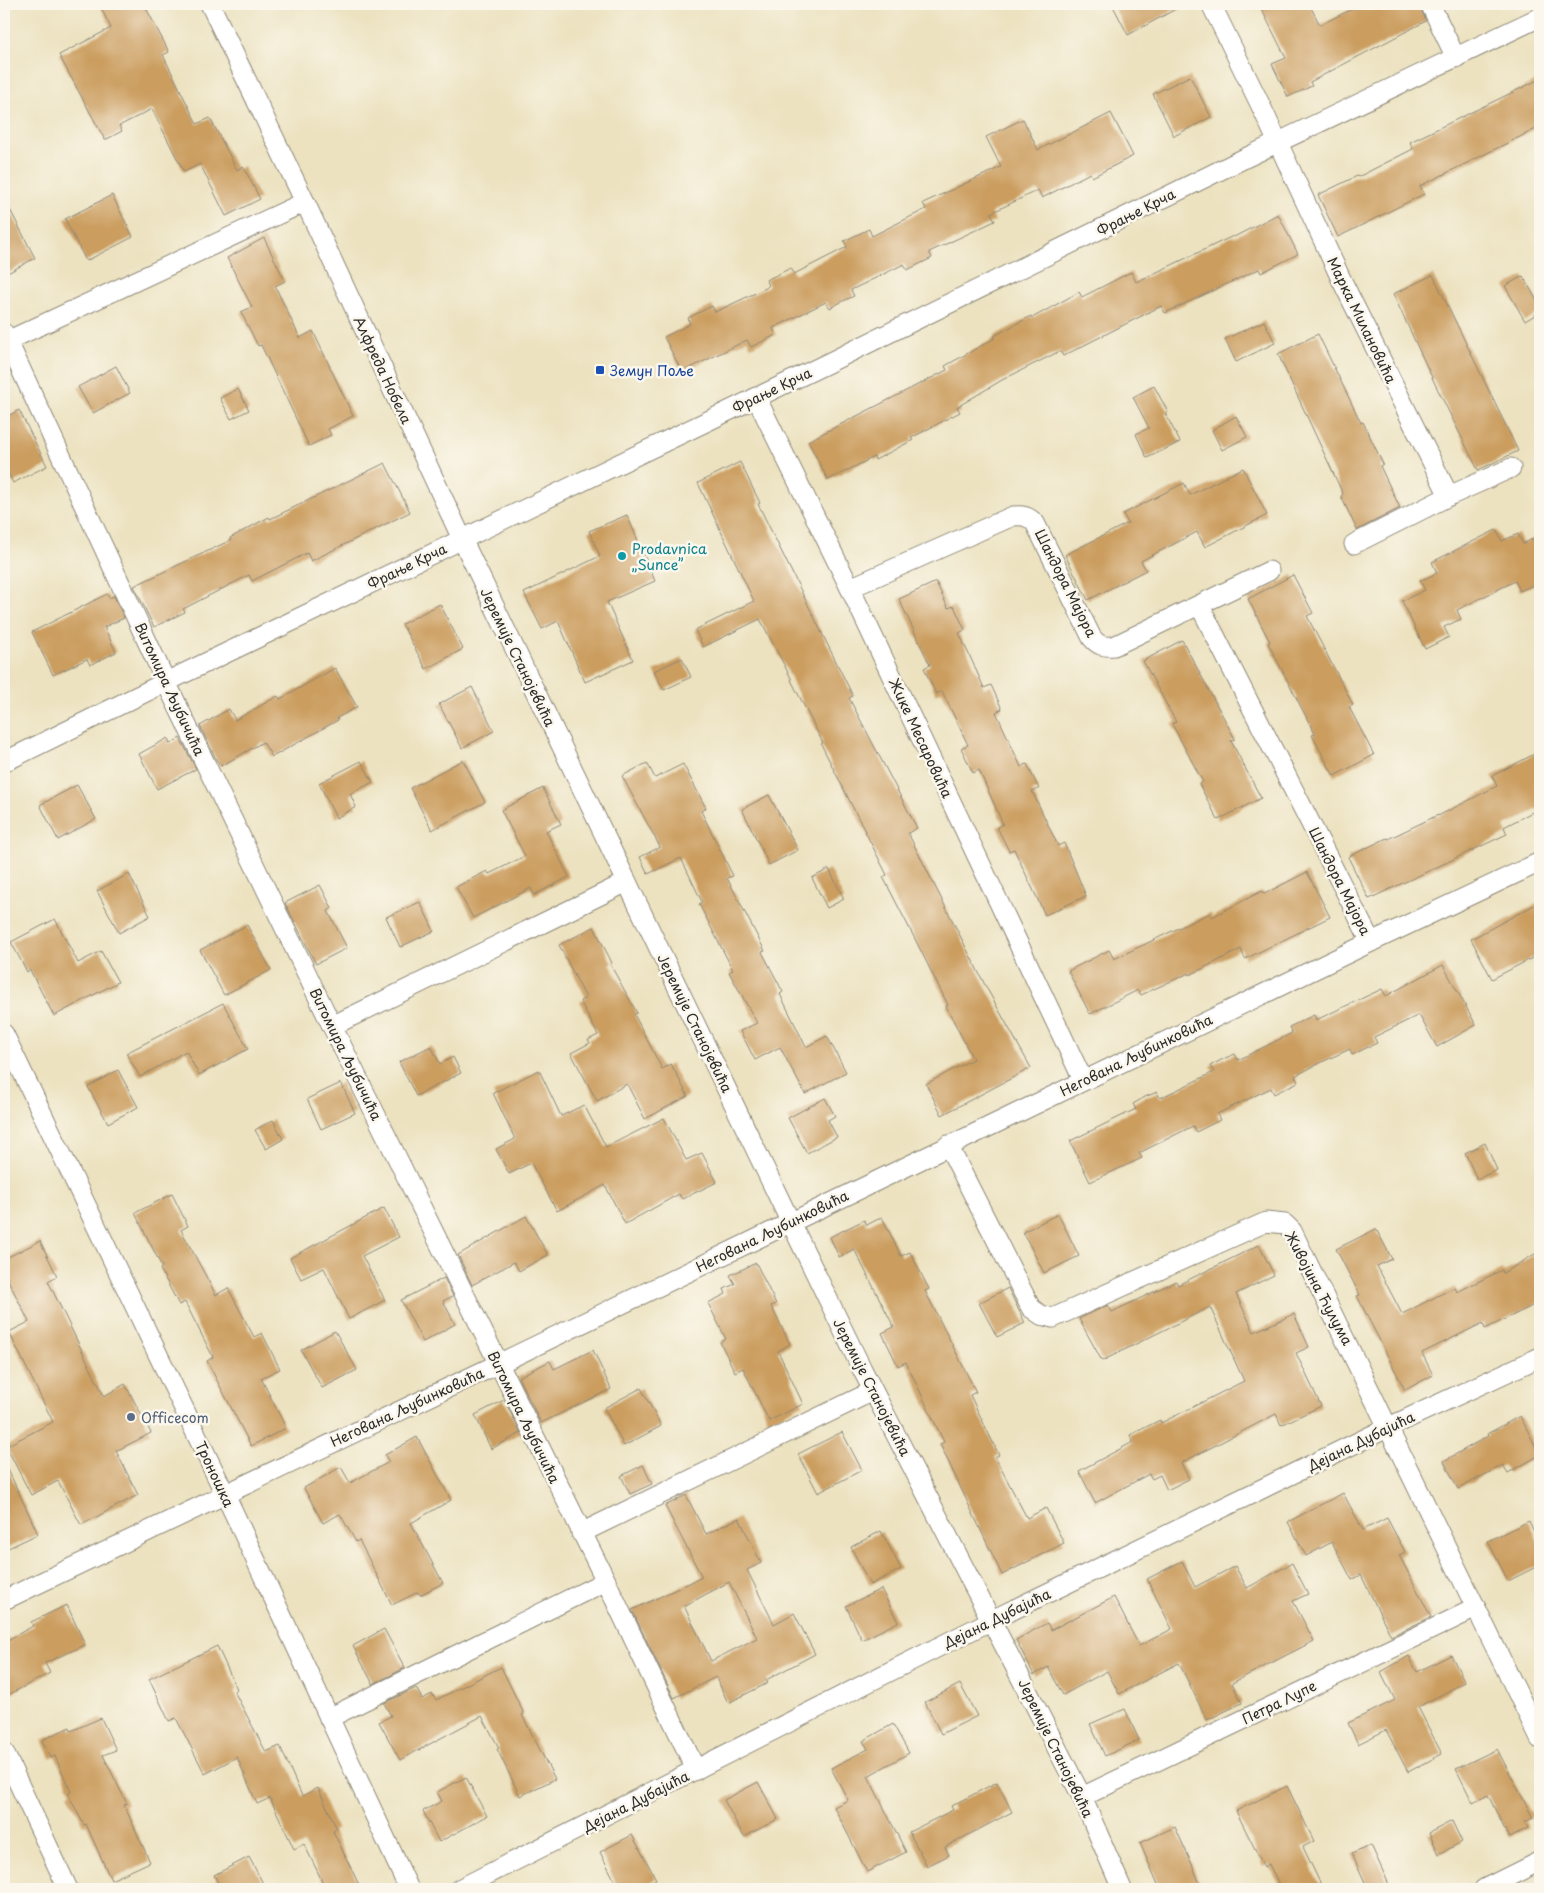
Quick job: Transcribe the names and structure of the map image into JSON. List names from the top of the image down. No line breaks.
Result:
{"streets":{"street":["Фрање Крча","Марка Милановића","Алфреда Нобела","Шандора Мајора","Јеремије Станојевића","Витомира Љубичића","Жике Месаровића","Негована Љубинковића","Живојина Ћулума","Дејана Дубајића","Троношка","Петра Лупе"]},"crossings":[["Фрање Крча","Марка Милановића"],["Фрање Крча","Алфреда Нобела"],["Фрање Крча","Јеремије Станојевића"],["Фрање Крча","Витомира Љубичића"],["Фрање Крча","Жике Месаровића"],["Алфреда Нобела","Јеремије Станојевића"],["Шандора Мајора","Жике Месаровића"],["Шандора Мајора","Негована Љубинковића"],["Јеремије Станојевића","Негована Љубинковића"],["Јеремије Станојевића","Дејана Дубајића"],["Јеремије Станојевића","Петра Лупе"],["Витомира Љубичића","Негована Љубинковића"],["Витомира Љубичића","Дејана Дубајића"],["Жике Месаровића","Негована Љубинковића"],["Негована Љубинковића","Живојина Ћулума"],["Негована Љубинковића","Троношка"],["Живојина Ћулума","Дејана Дубајића"],["Живојина Ћулума","Петра Лупе"]],"places":{"transit":["Земун Поље"],"other":["Prodavnica „Sunce”","Officecom"]}}
